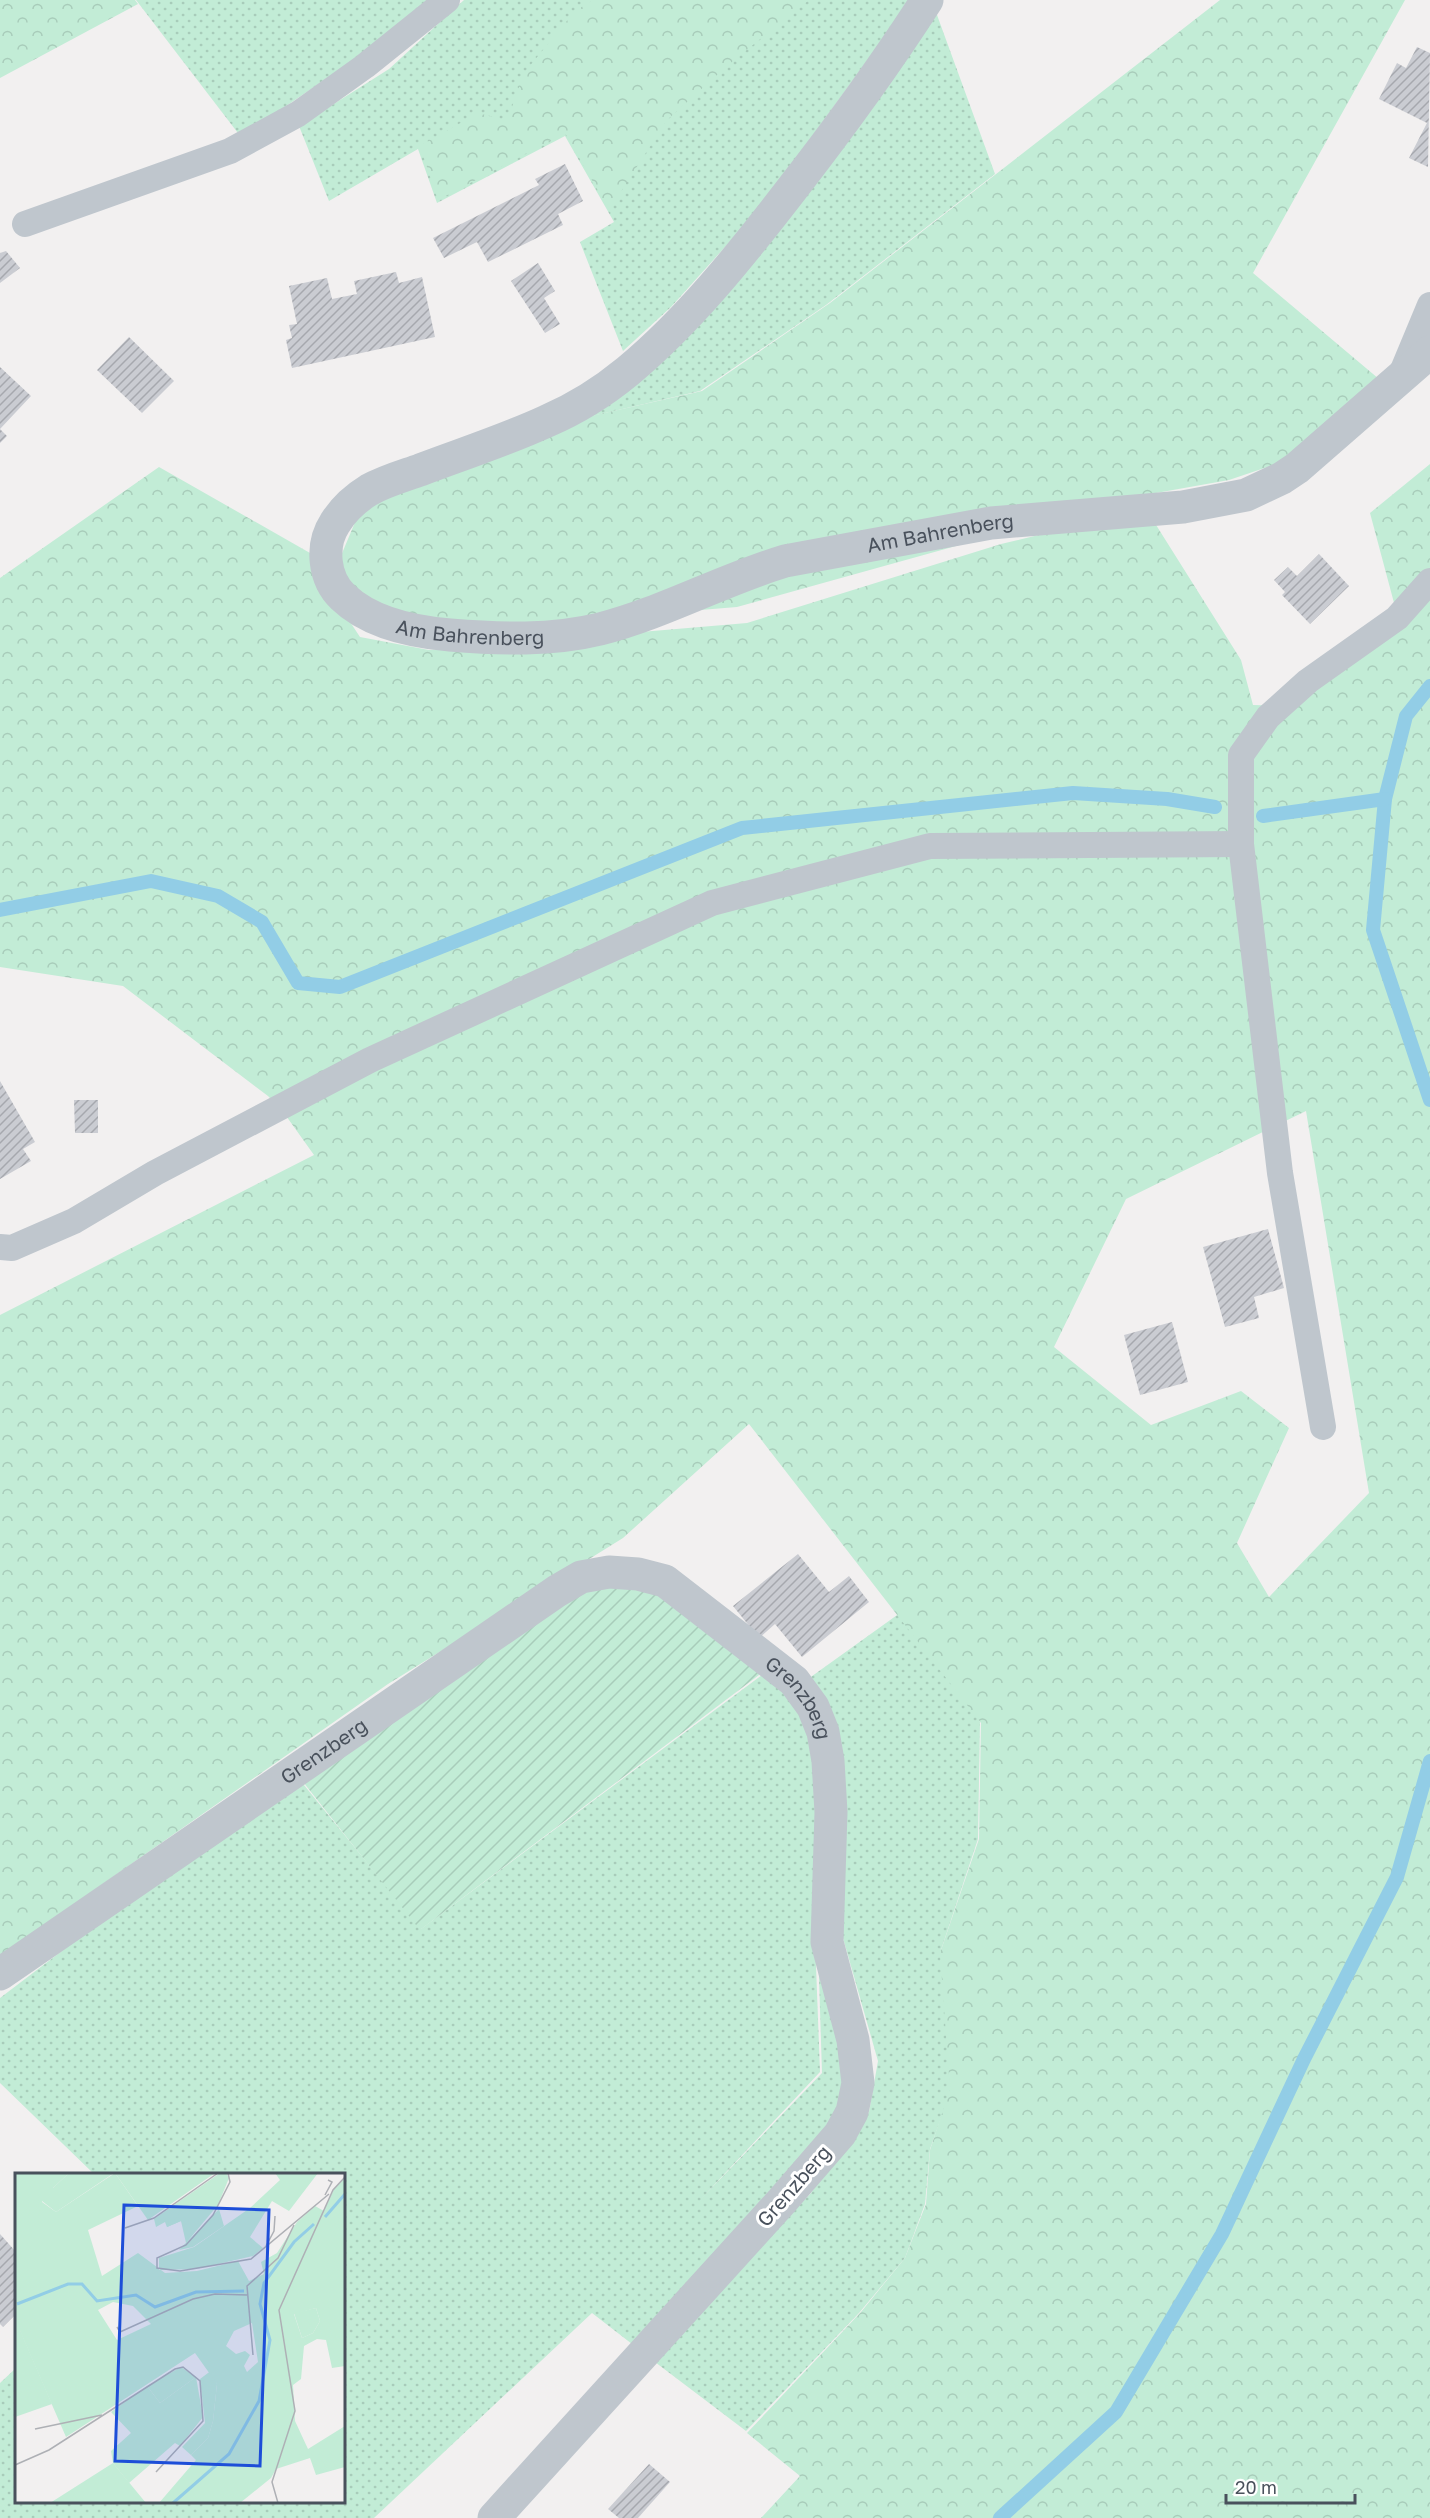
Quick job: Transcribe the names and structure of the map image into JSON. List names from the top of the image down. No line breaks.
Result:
{"streets":{"street":["Am Bahrenberg","Grenzberg"]},"scale_bar":"20 m"}
